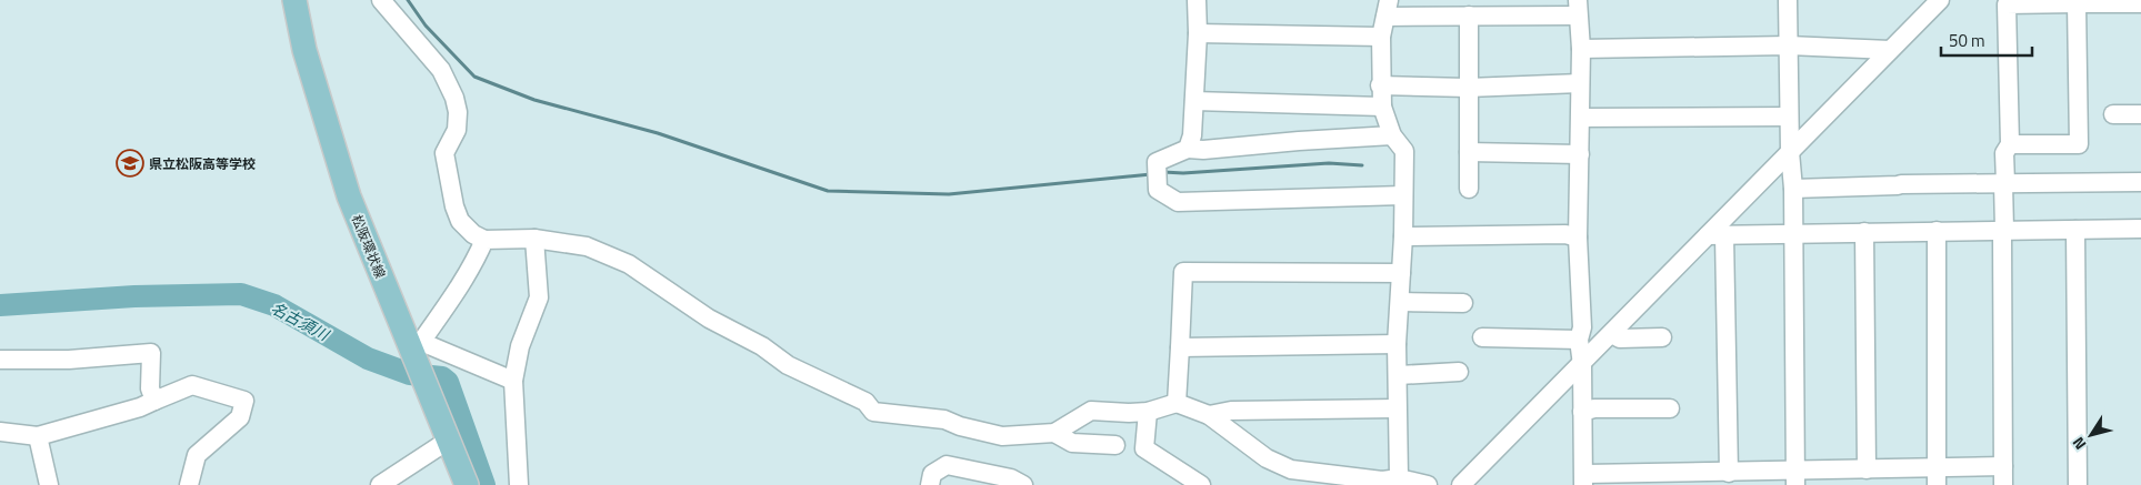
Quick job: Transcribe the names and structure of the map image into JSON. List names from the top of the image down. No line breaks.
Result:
{"streets":{"main road":["松阪環状線"]},"water":["名古須川"],"places":{"school or university":["県立松阪高等学校"]},"scale_bar":"50 m","north":"bottom left"}
